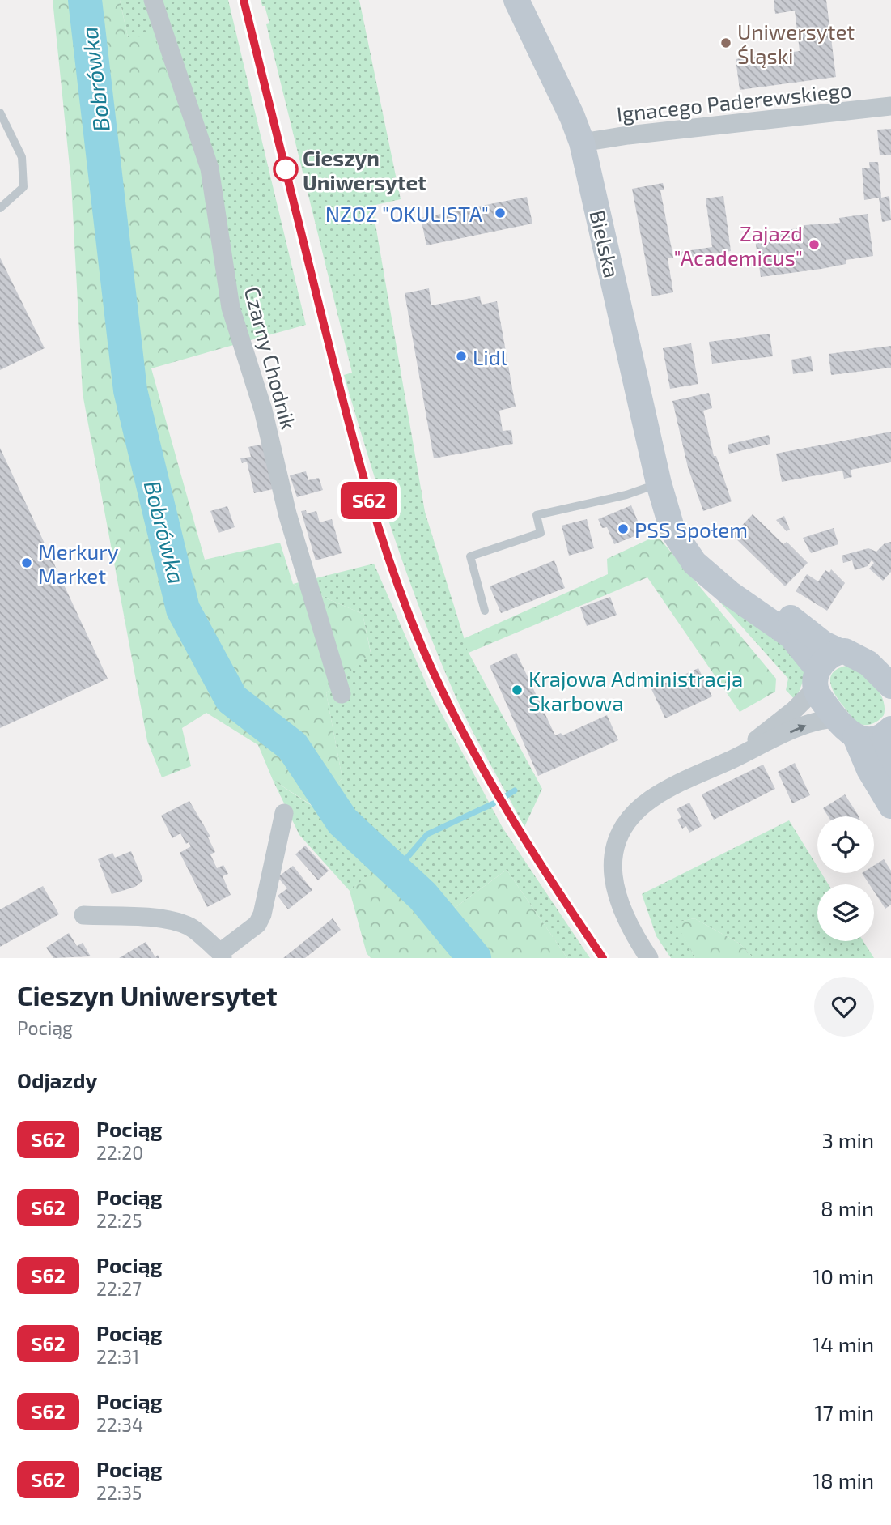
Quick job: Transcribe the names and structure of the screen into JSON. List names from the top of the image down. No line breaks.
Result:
{"streets":{"street":["Ignacego Paderewskiego","Bielska","Czarny Chodnik"]},"crossings":[["Ignacego Paderewskiego","Bielska"]],"water":["Bobrówka"],"places":["Uniwersytet Śląski","Cieszyn Uniwersytet","NZOZ \"OKULISTA\"","Zajazd \"Academicus\"","Lidl","PSS Społem","Merkury Market","Krajowa Administracja Skarbowa"],"page":{"on_map":"S62","heading":[["Cieszyn Uniwersytet","Pociąg"],"Odjazdy"],"list":[{"mark":"S62","name":"Pociąg","note":"22:20","value":"3 min"},{"mark":"S62","name":"Pociąg","note":"22:25","value":"8 min"},{"mark":"S62","name":"Pociąg","note":"22:27","value":"10 min"},{"mark":"S62","name":"Pociąg","note":"22:31","value":"14 min"},{"mark":"S62","name":"Pociąg","note":"22:34","value":"17 min"},{"mark":"S62","name":"Pociąg","note":"22:35","value":"18 min"}]}}
